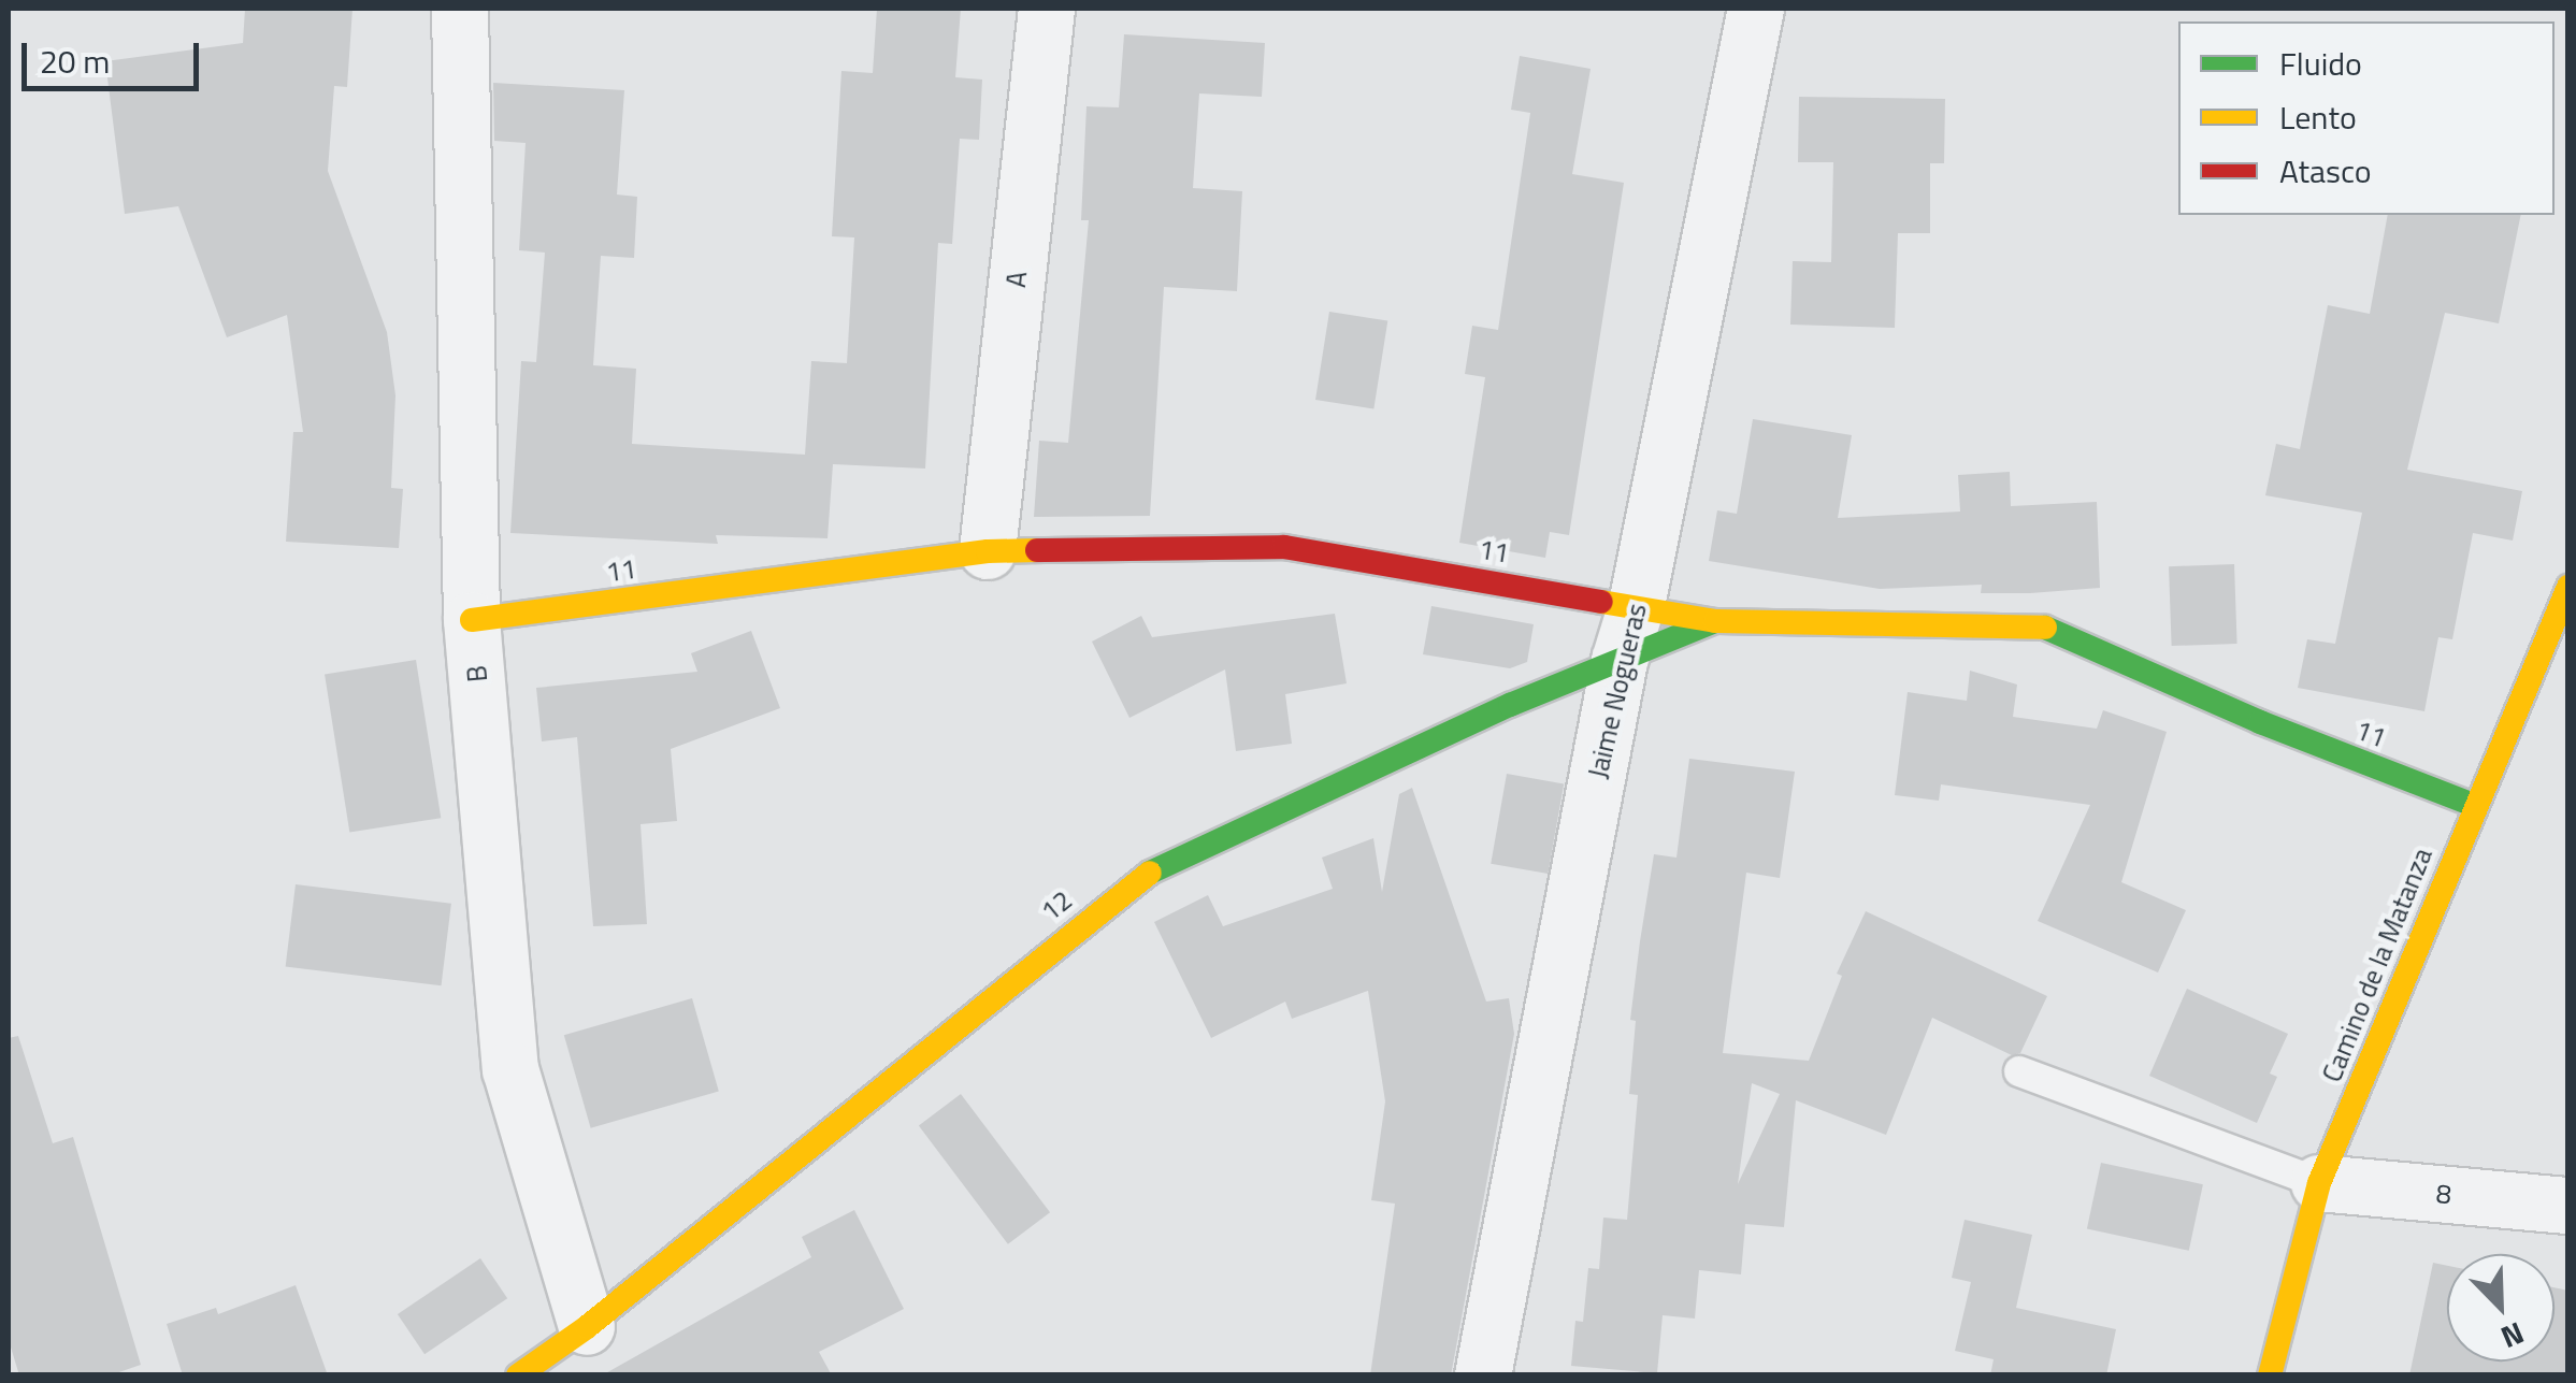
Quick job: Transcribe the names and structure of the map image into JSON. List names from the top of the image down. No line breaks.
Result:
{"streets":{"street":["A","11","B","Jaime Nogueras","12","Camino de la Matanza","8"]},"crossings":[["A","11"],["11","B"],["11","Jaime Nogueras"],["11","12"],["11","Camino de la Matanza"],["B","12"],["Jaime Nogueras","12"],["Camino de la Matanza","8"]],"legend":["Fluido","Lento","Atasco"],"scale_bar":"20 m","north":"bottom right"}
